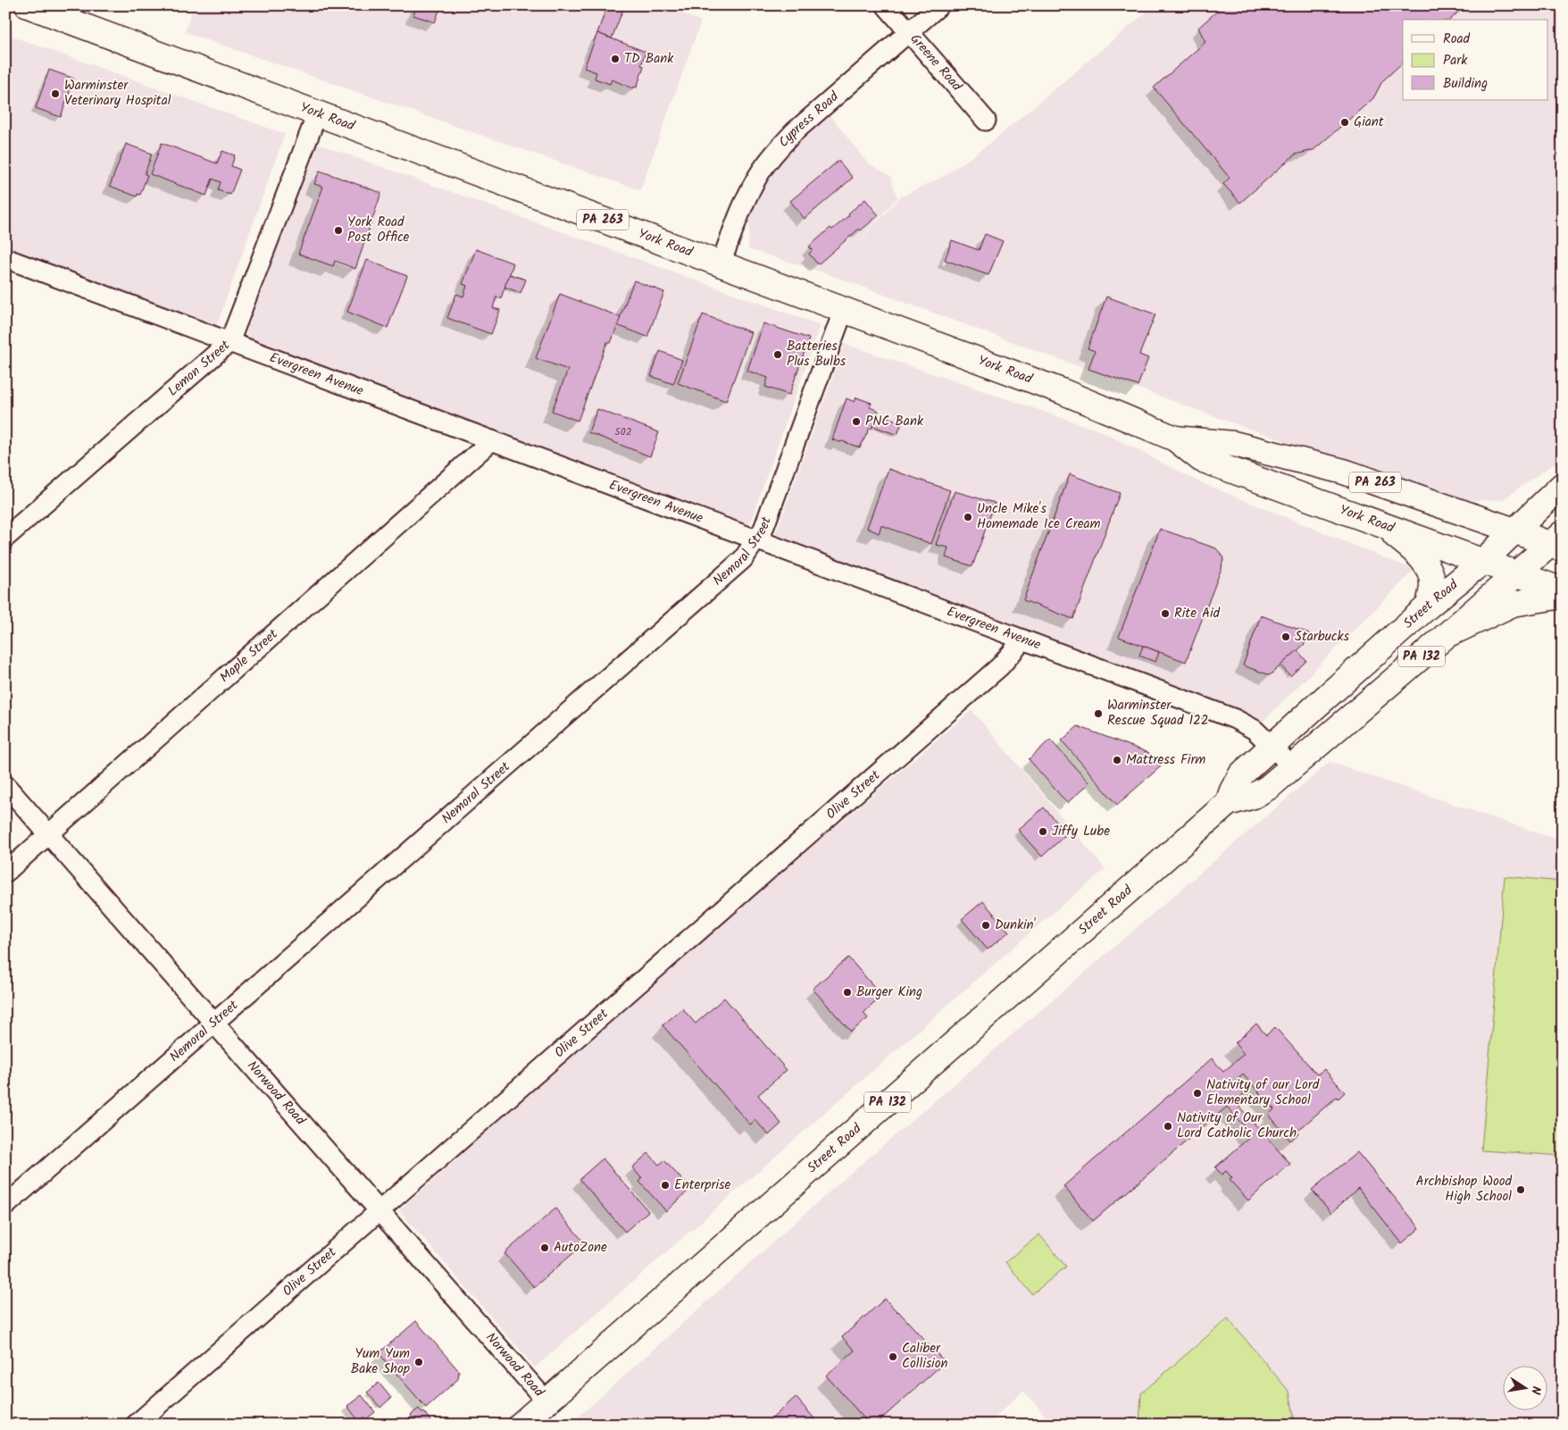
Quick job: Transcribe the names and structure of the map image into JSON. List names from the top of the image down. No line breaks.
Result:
{"streets":{"main road":["York Road","PA 263","Street Road","PA 132"],"street":["Greene Road","Cypress Road","Lemon Street","Evergreen Avenue","Nemoral Street","Maple Street","Olive Street","Norwood Road"]},"crossings":[["Greene Road","Cypress Road"],["York Road","Cypress Road"],["York Road","Lemon Street"],["York Road","Nemoral Street"],["York Road","Street Road"],["Lemon Street","Evergreen Avenue"],["Evergreen Avenue","Nemoral Street"],["Evergreen Avenue","Street Road"],["Evergreen Avenue","Maple Street"],["Evergreen Avenue","Olive Street"],["Nemoral Street","Norwood Road"],["Street Road","Norwood Road"],["Maple Street","Norwood Road"],["Olive Street","Norwood Road"]],"places":["TD Bank","Warminster Veterinary Hospital","Giant","York Road Post Office","Batteries Plus Bulbs","PNC Bank","Uncle Mike's Homemade Ice Cream","Rite Aid","Starbucks","Warminster Rescue Squad 122","Mattress Firm","Jiffy Lube","Dunkin'","Burger King","Nativity of our Lord Elementary School","Nativity of Our Lord Catholic Church","Enterprise","Archbishop Wood High School","AutoZone","Caliber Collision","Yum Yum Bake Shop"],"house_numbers":["502"],"legend":["Road","Park","Building"],"north":"right"}
